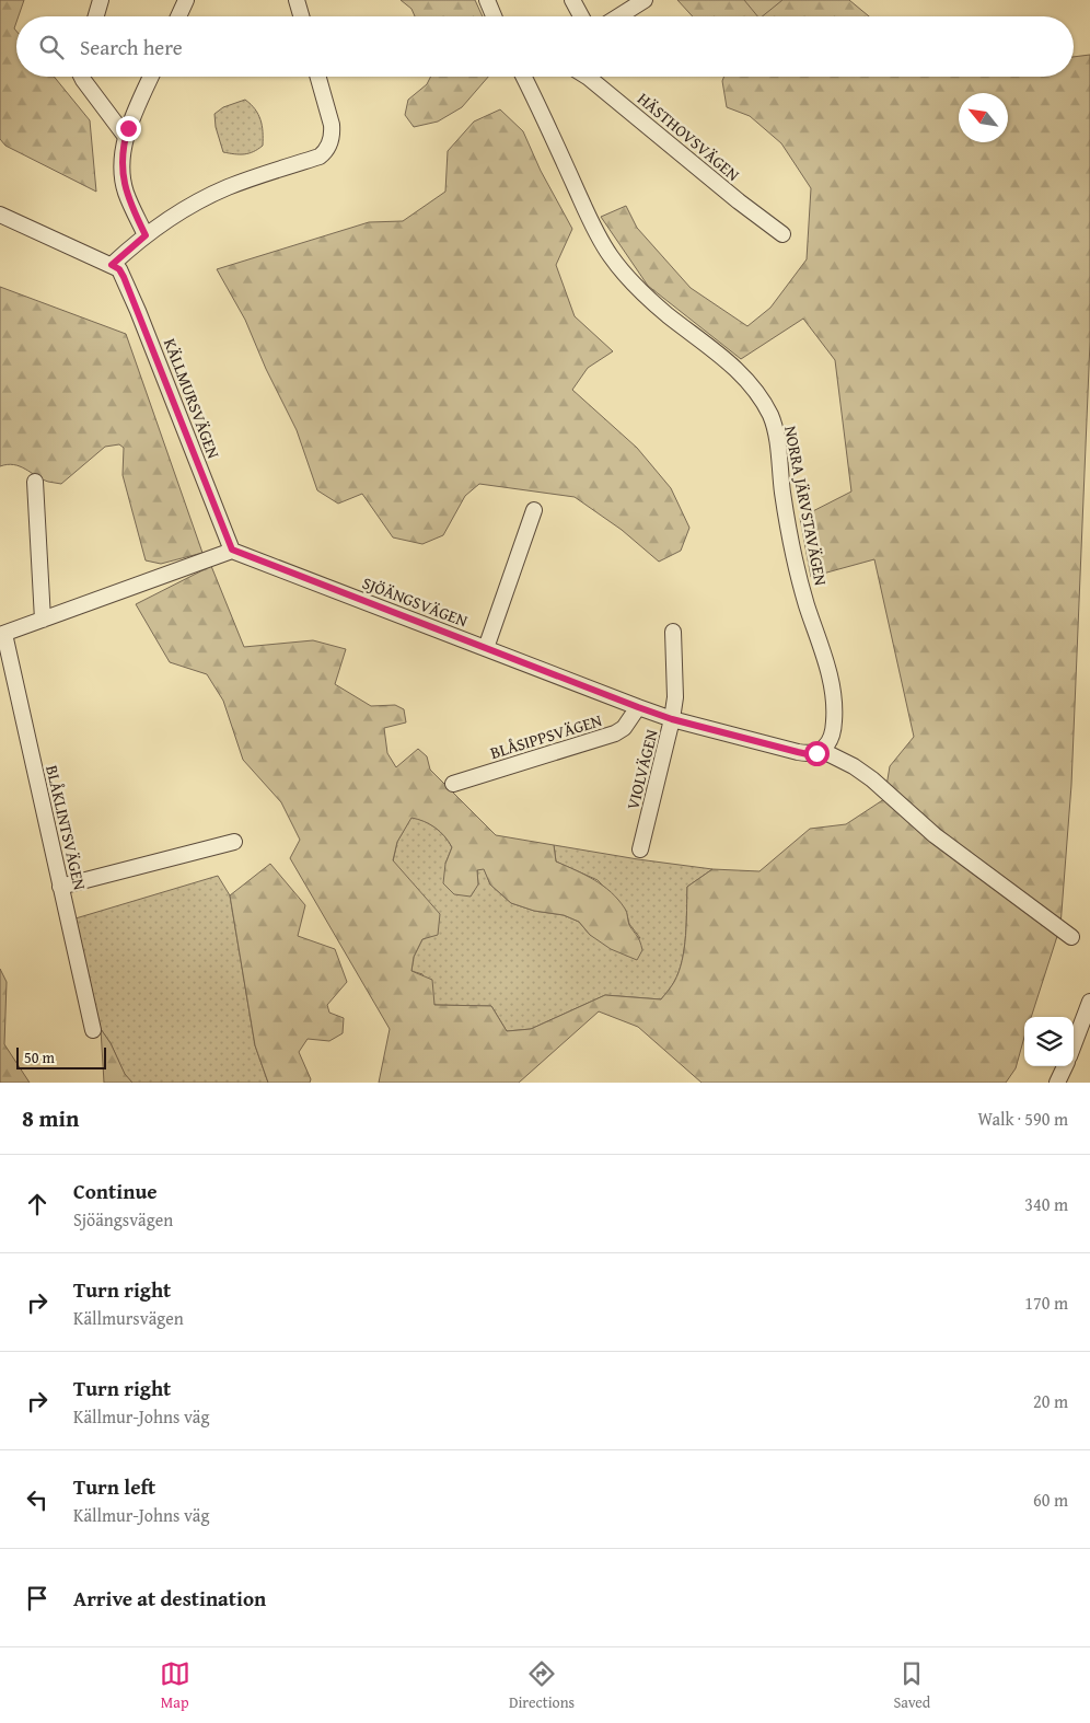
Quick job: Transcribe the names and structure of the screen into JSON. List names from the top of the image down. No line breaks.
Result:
{"streets":{"street":["HÄSTHOVSVÄGEN","KÄLLMURSVÄGEN","NORRA JÄRVSTAVÄGEN","SJÖÄNGSVÄGEN","BLÅSIPPSVÄGEN","VIOLVÄGEN","BLÅKLINTSVÄGEN"]},"crossings":[["KÄLLMURSVÄGEN","SJÖÄNGSVÄGEN"],["NORRA JÄRVSTAVÄGEN","SJÖÄNGSVÄGEN"],["SJÖÄNGSVÄGEN","BLÅSIPPSVÄGEN"],["SJÖÄNGSVÄGEN","VIOLVÄGEN"]],"scale_bar":"50 m","north":"top left","page":{"search":"Search here","scale":"50 m","heading":["8 min","Walk · 590 m"],"list":[["Continue","Sjöängsvägen","340 m"],["Turn right","Källmursvägen","170 m"],["Turn right","Källmur-Johns väg","20 m"],["Turn left","Källmur-Johns väg","60 m"],"Arrive at destination"],"nav":["Map","Directions","Saved"]}}
